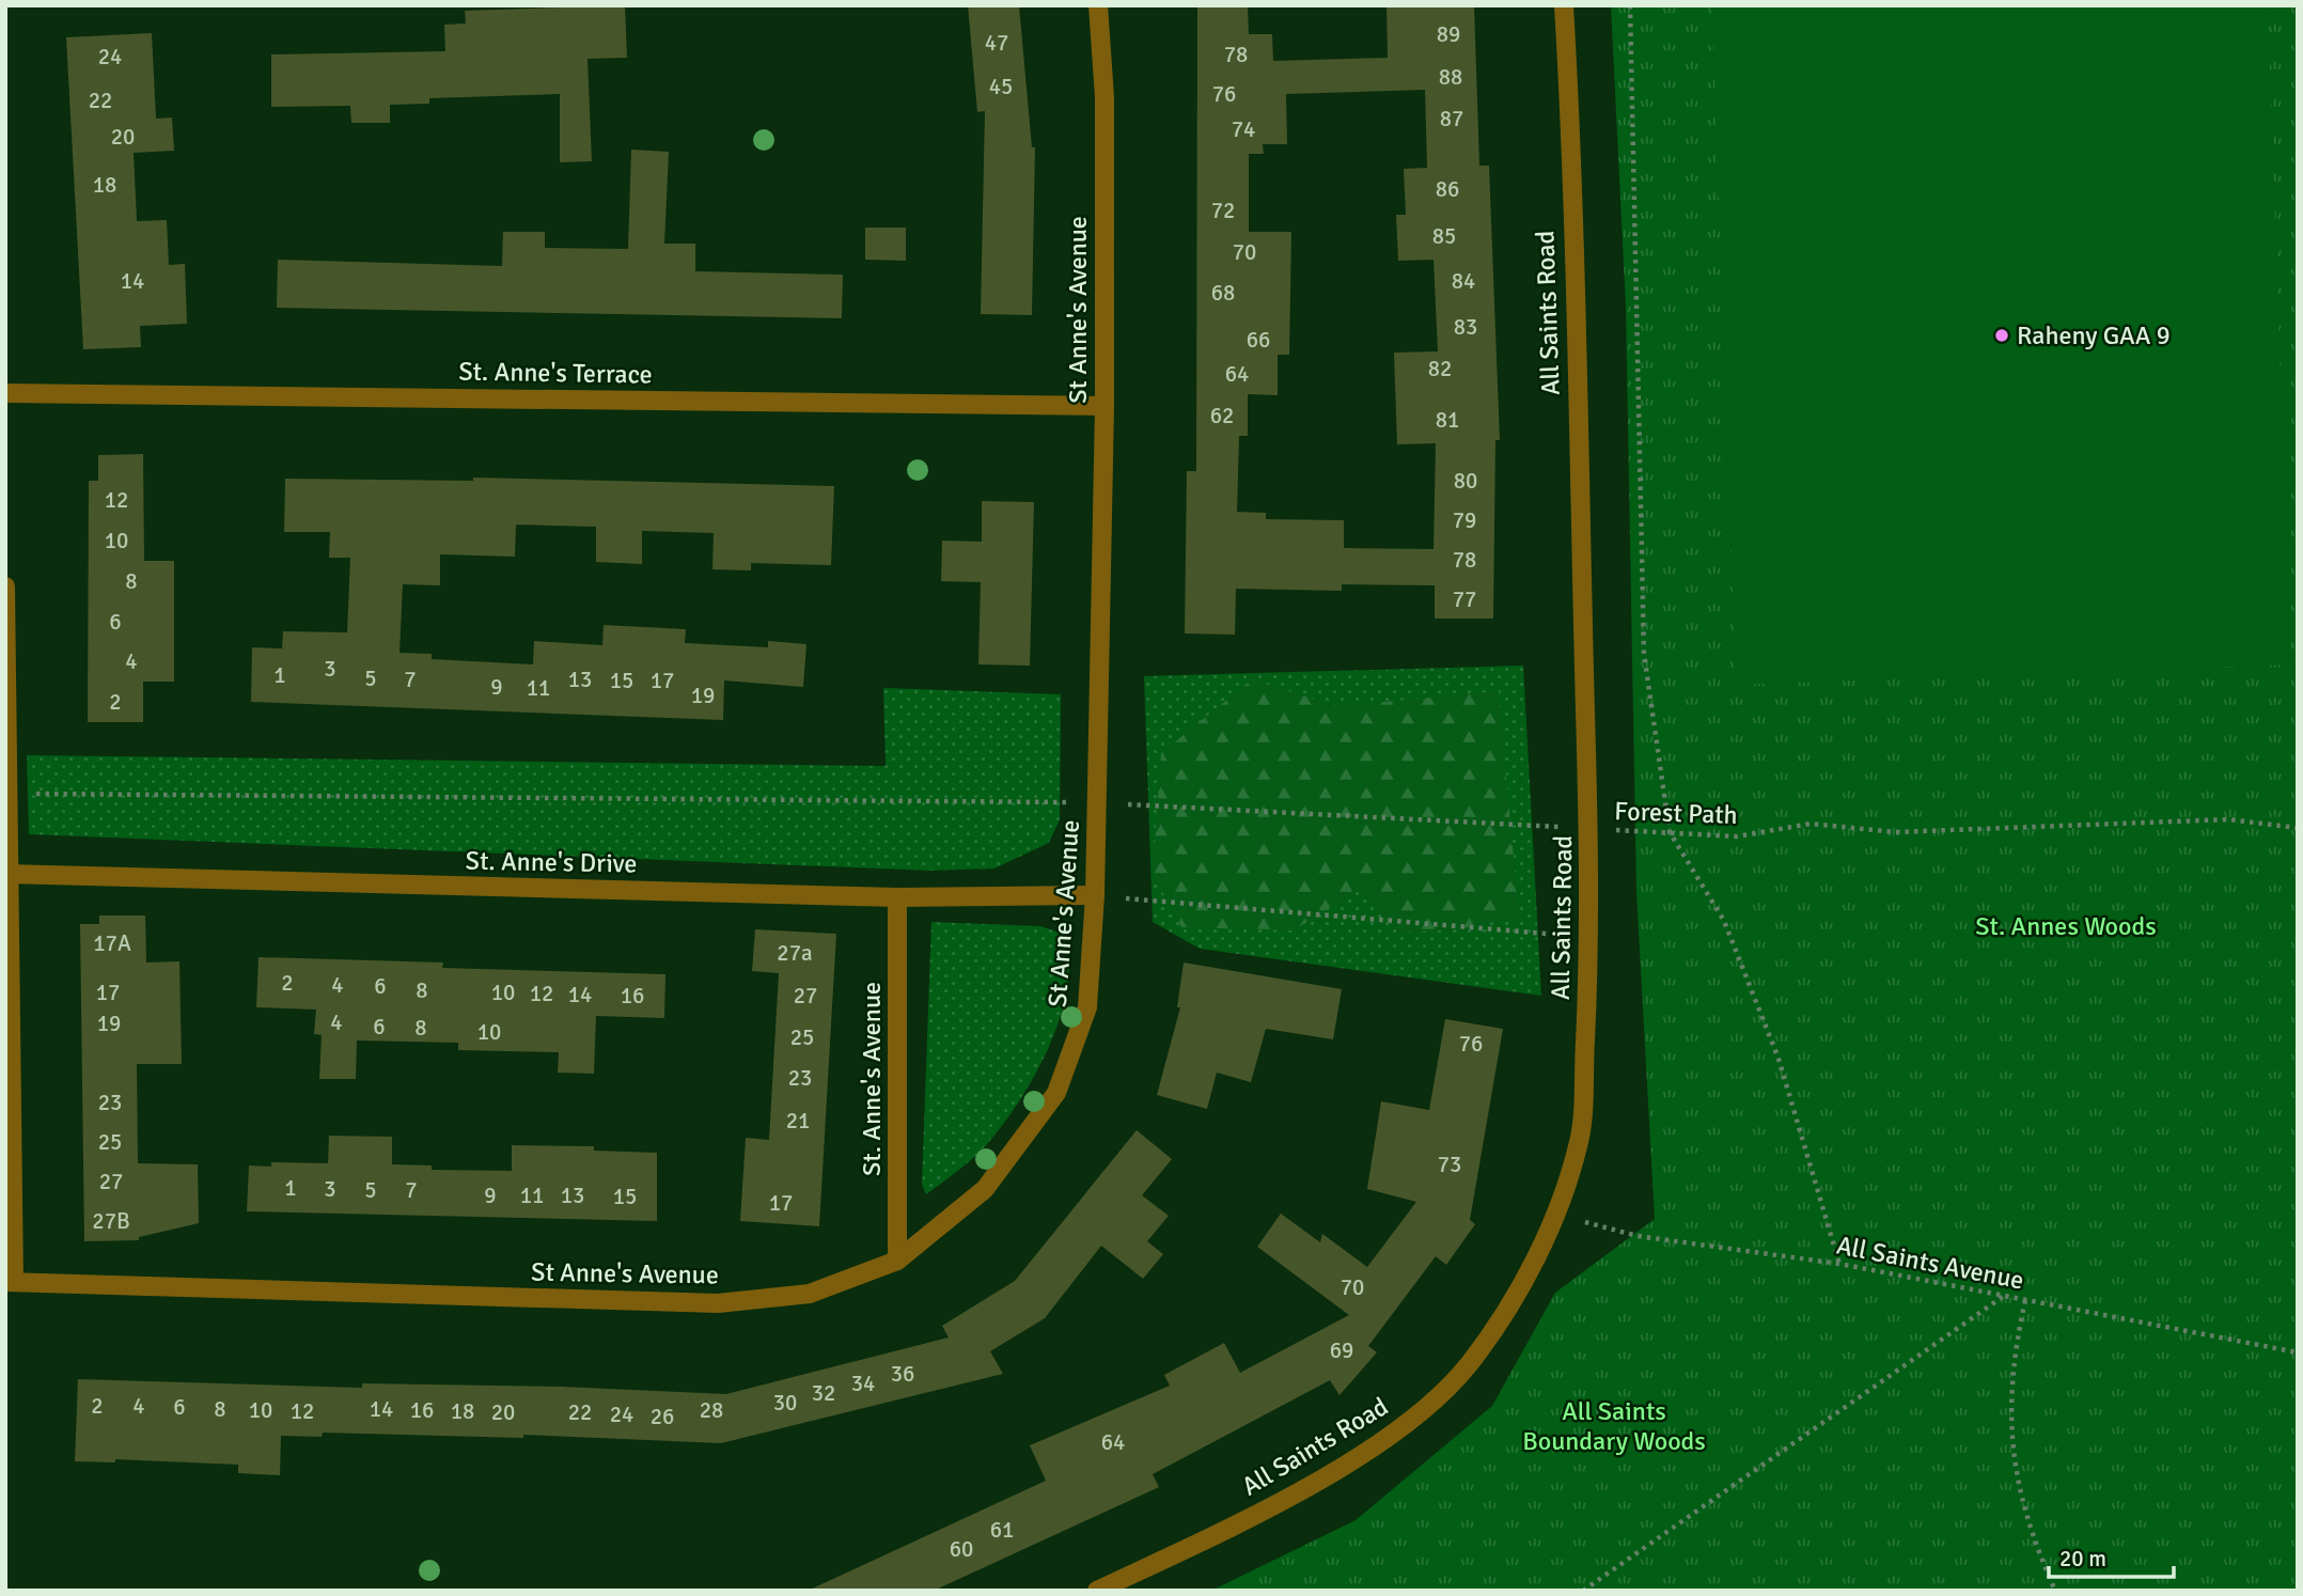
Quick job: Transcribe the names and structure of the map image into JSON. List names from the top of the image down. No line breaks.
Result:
{"streets":{"street":["St Anne's Avenue","All Saints Road","St. Anne's Terrace","St. Anne's Drive","St. Anne's Avenue"],"path":["Forest Path","All Saints Avenue"]},"crossings":[["St Anne's Avenue","St. Anne's Terrace"],["St Anne's Avenue","Forest Path"],["St Anne's Avenue","St. Anne's Drive"],["St Anne's Avenue","St. Anne's Avenue"],["All Saints Road","Forest Path"],["All Saints Road","All Saints Avenue"],["St. Anne's Drive","St. Anne's Avenue"]],"parks":["St. Annes Woods","All Saints Boundary Woods"],"places":["Raheny GAA 9"],"house_numbers":["89","47","78","24","88","45","76","22","87","74","20","18","86","72","85","70","14","84","68","83","66","82","64","62","81","80","12","79","10","78","8","77","6","4","3","1","5","7","13","15","17","9","11","19","2","17A","27a","2","4","6","8","17","10","12","14","16","27","4","19","6","8","10","25","76","23","23","21","25","73","27","1","3","5","7","9","11","13","15","17","27B","70","69","36","34","32","30","2","4","6","8","14","10","16","28","12","18","20","22","24","26","64","61","60"],"scale_bar":"20 m"}
